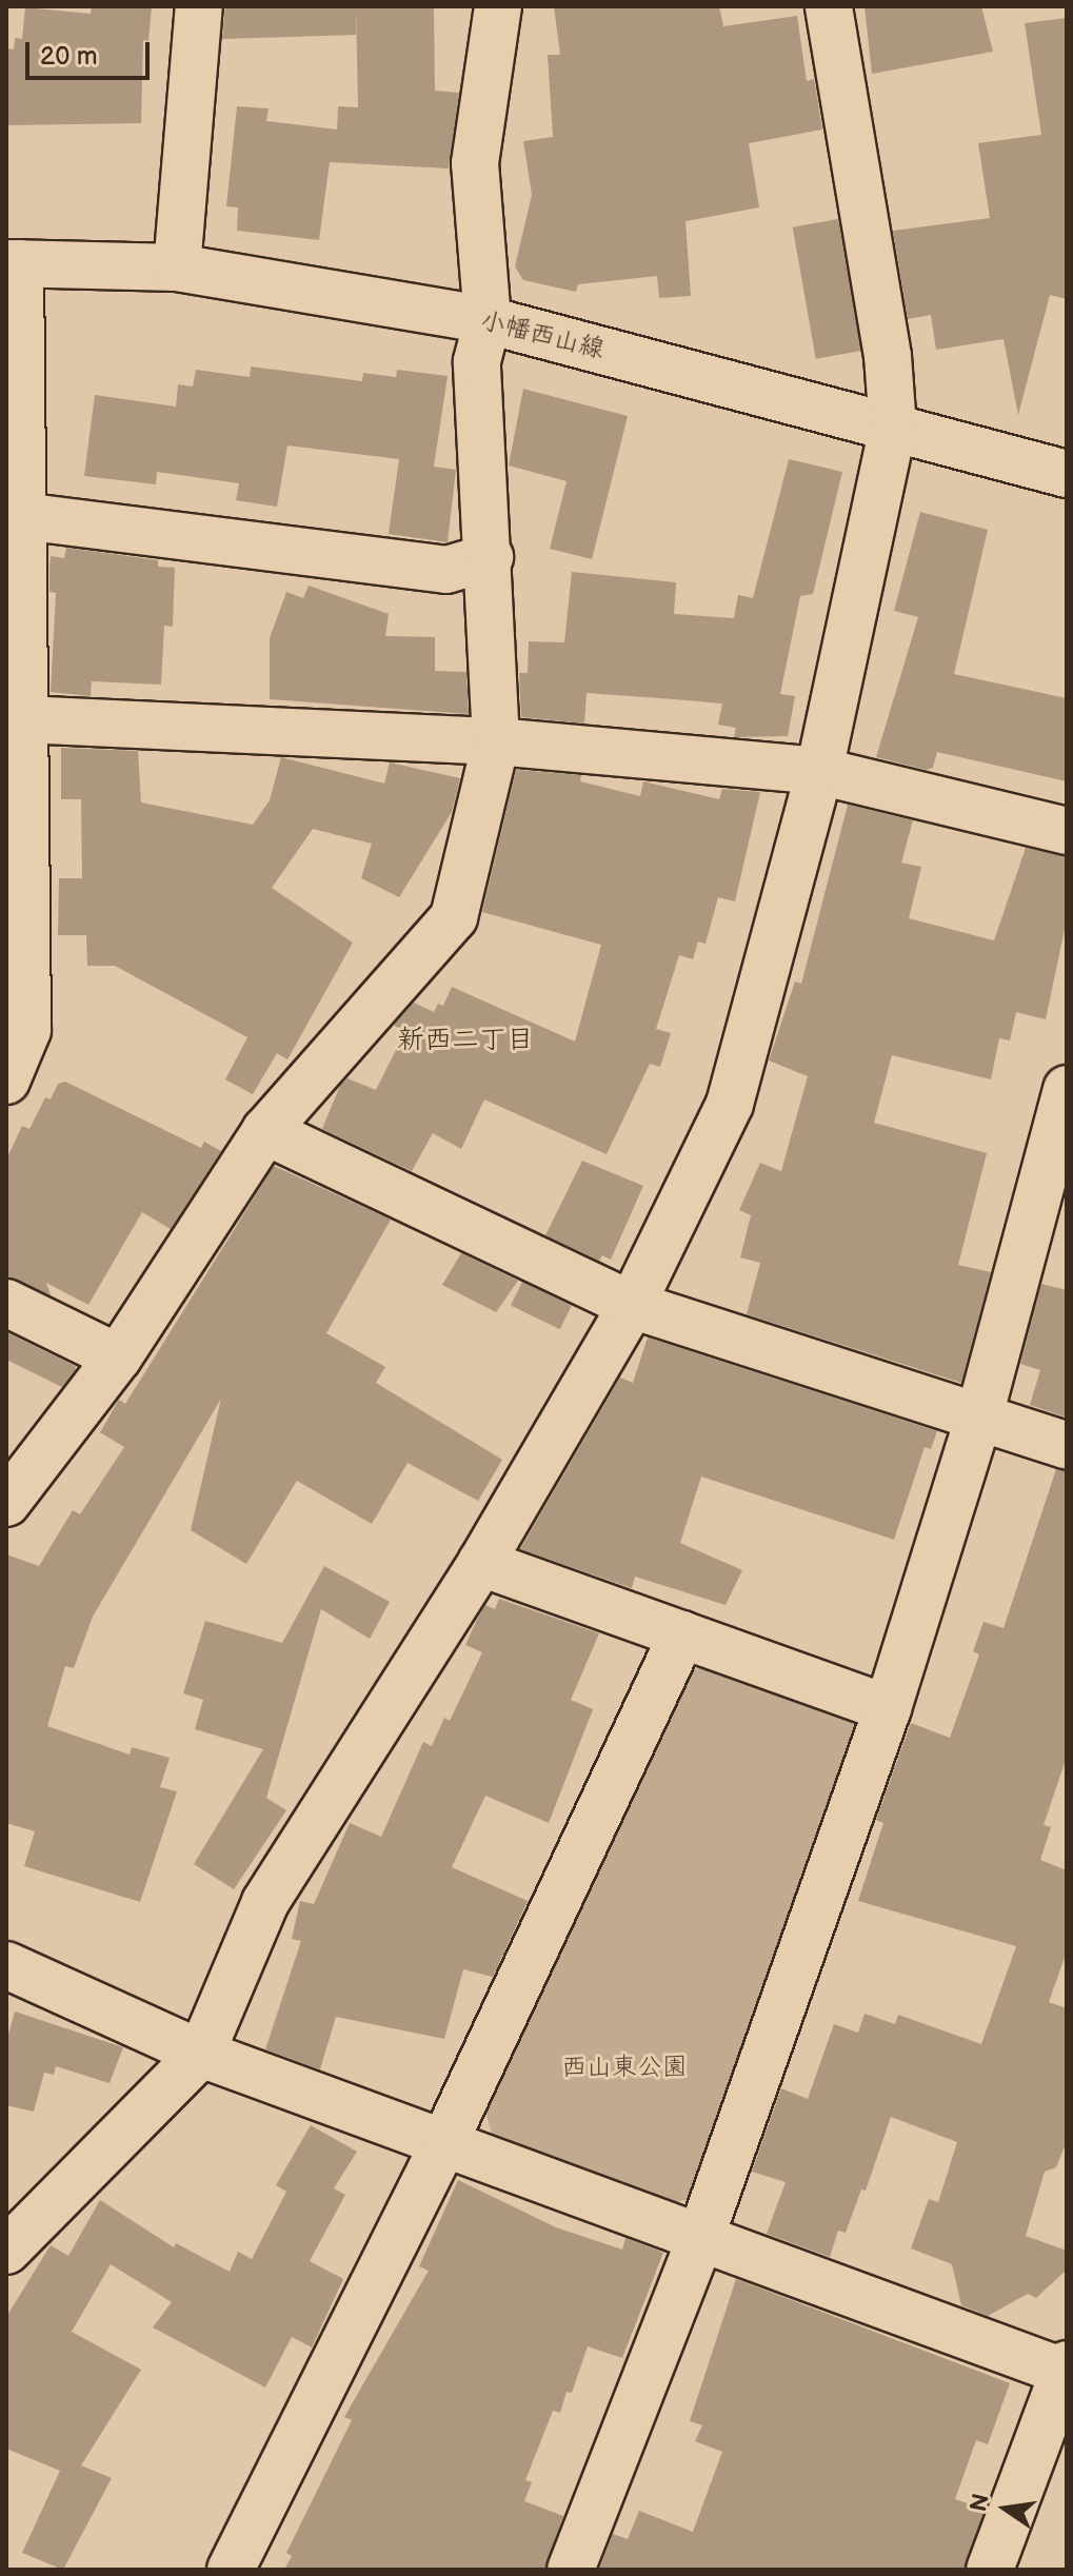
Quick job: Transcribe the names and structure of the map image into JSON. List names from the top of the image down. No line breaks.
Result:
{"streets":{"street":["小幡西山線"]},"districts":["新西二丁目"],"parks":["西山東公園"],"scale_bar":"20 m","north":"left"}
